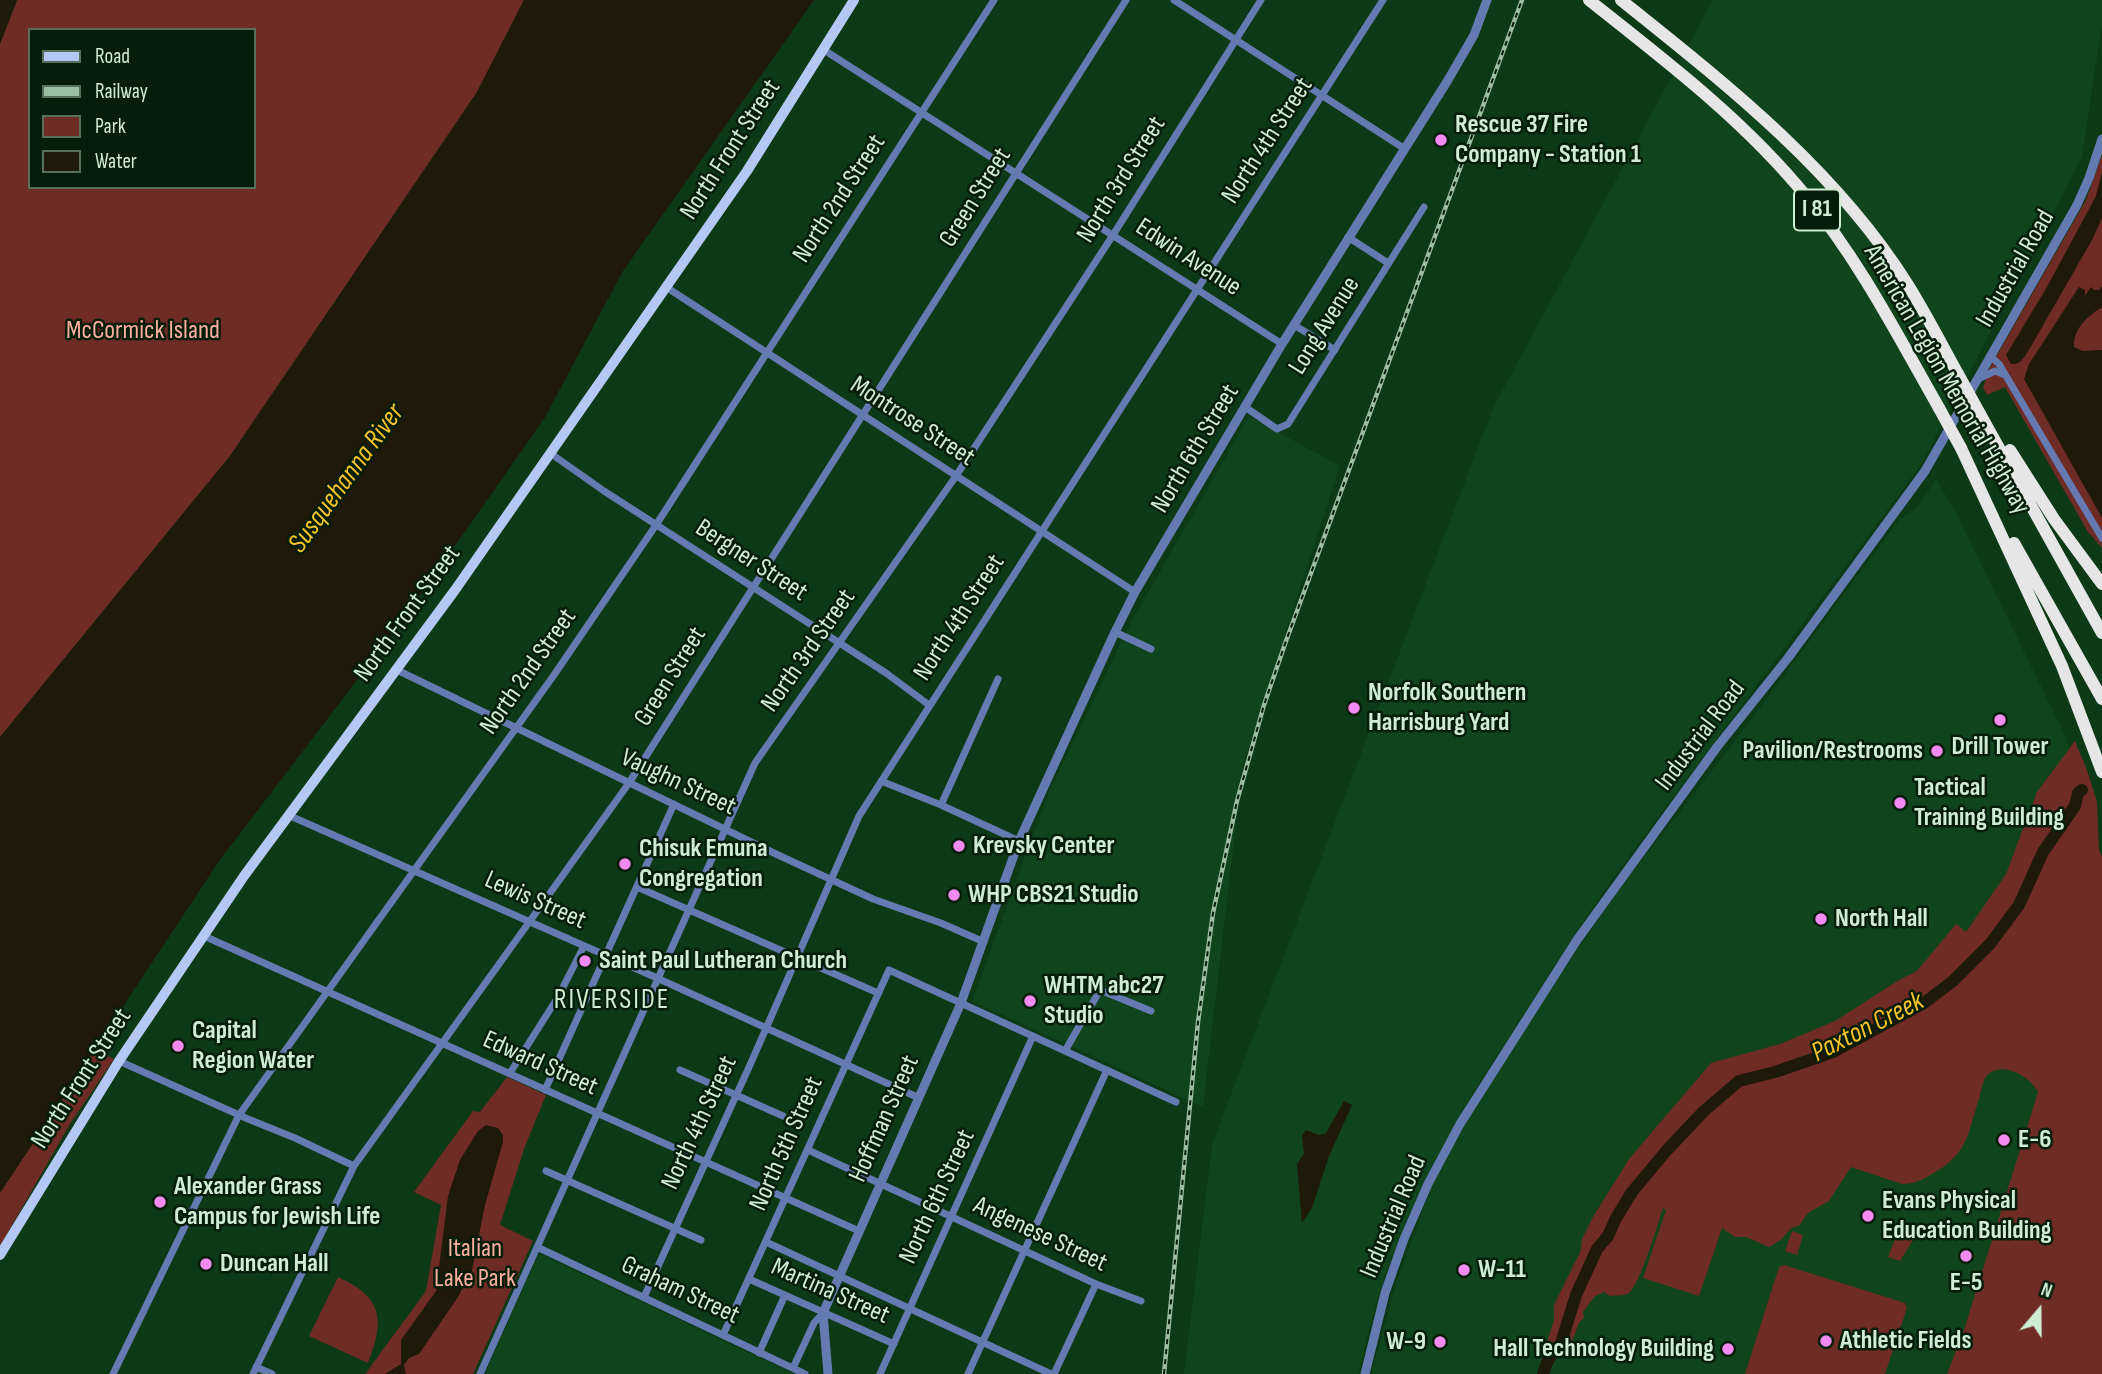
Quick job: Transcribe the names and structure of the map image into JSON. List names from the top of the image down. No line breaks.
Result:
{"streets":{"highway":["I 81","American Legion Memorial Highway"],"main road":["North Front Street"],"street":["North 4th Street","North 3rd Street","Green Street","North 2nd Street","Edwin Avenue","Industrial Road","Long Avenue","Montrose Street","North 6th Street","Bergner Street","Vaughn Street","Lewis Street","Edward Street","Hoffman Street","North 5th Street","Angenese Street","Graham Street","Martina Street"]},"crossings":[["North 4th Street","Edwin Avenue"],["North 4th Street","Montrose Street"],["North 4th Street","Bergner Street"],["North 4th Street","Vaughn Street"],["North 4th Street","Lewis Street"],["North 4th Street","Edward Street"],["North 4th Street","Graham Street"],["North Front Street","Edwin Avenue"],["North Front Street","Montrose Street"],["North Front Street","Bergner Street"],["North Front Street","Vaughn Street"],["North Front Street","Lewis Street"],["North Front Street","Edward Street"],["North 3rd Street","Edwin Avenue"],["North 3rd Street","Montrose Street"],["North 3rd Street","Bergner Street"],["North 3rd Street","Vaughn Street"],["North 3rd Street","Lewis Street"],["North 3rd Street","Edward Street"],["North 3rd Street","Graham Street"],["Green Street","Edwin Avenue"],["Green Street","Montrose Street"],["Green Street","Bergner Street"],["Green Street","Vaughn Street"],["Green Street","Lewis Street"],["Green Street","Edward Street"],["North 2nd Street","Edwin Avenue"],["North 2nd Street","Montrose Street"],["North 2nd Street","Bergner Street"],["North 2nd Street","Vaughn Street"],["North 2nd Street","Lewis Street"],["North 2nd Street","Edward Street"],["Edwin Avenue","North 6th Street"],["Long Avenue","North 6th Street"],["Montrose Street","North 6th Street"],["North 6th Street","Vaughn Street"],["North 6th Street","Hoffman Street"],["North 6th Street","Angenese Street"],["North 6th Street","Martina Street"],["Vaughn Street","Hoffman Street"],["Lewis Street","Hoffman Street"],["Lewis Street","North 5th Street"],["Edward Street","Hoffman Street"],["Edward Street","North 5th Street"],["Hoffman Street","North 5th Street"],["Hoffman Street","Angenese Street"],["Hoffman Street","Graham Street"],["Hoffman Street","Martina Street"],["North 5th Street","Angenese Street"],["North 5th Street","Graham Street"],["North 5th Street","Martina Street"]],"districts":["RIVERSIDE"],"water":["Susquehanna River","Paxton Creek"],"parks":["McCormick Island","Italian Lake Park"],"places":["Rescue 37 Fire Company - Station 1","Norfolk Southern Harrisburg Yard","Drill Tower","Pavilion/Restrooms","Tactical Training Building","Krevsky Center","Chisuk Emuna Congregation","WHP CBS21 Studio","North Hall","Saint Paul Lutheran Church","WHTM abc27 Studio","Capital Region Water","E-6","Alexander Grass Campus for Jewish Life","Evans Physical Education Building","E-5","Duncan Hall","W-11","Athletic Fields","W-9","Hall Technology Building"],"legend":["Road","Railway","Park","Water"],"north":"top"}
